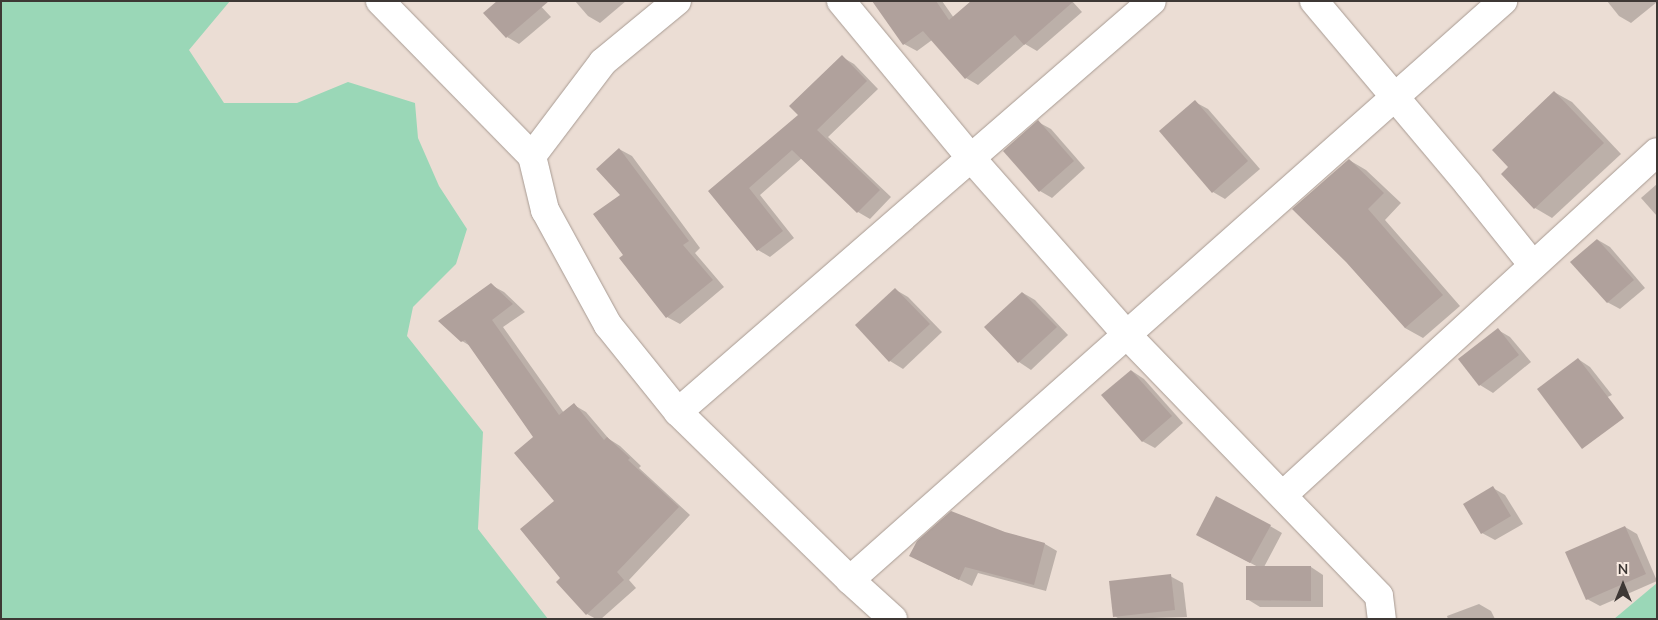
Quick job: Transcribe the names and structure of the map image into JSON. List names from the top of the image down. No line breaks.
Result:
{"north":"top"}
